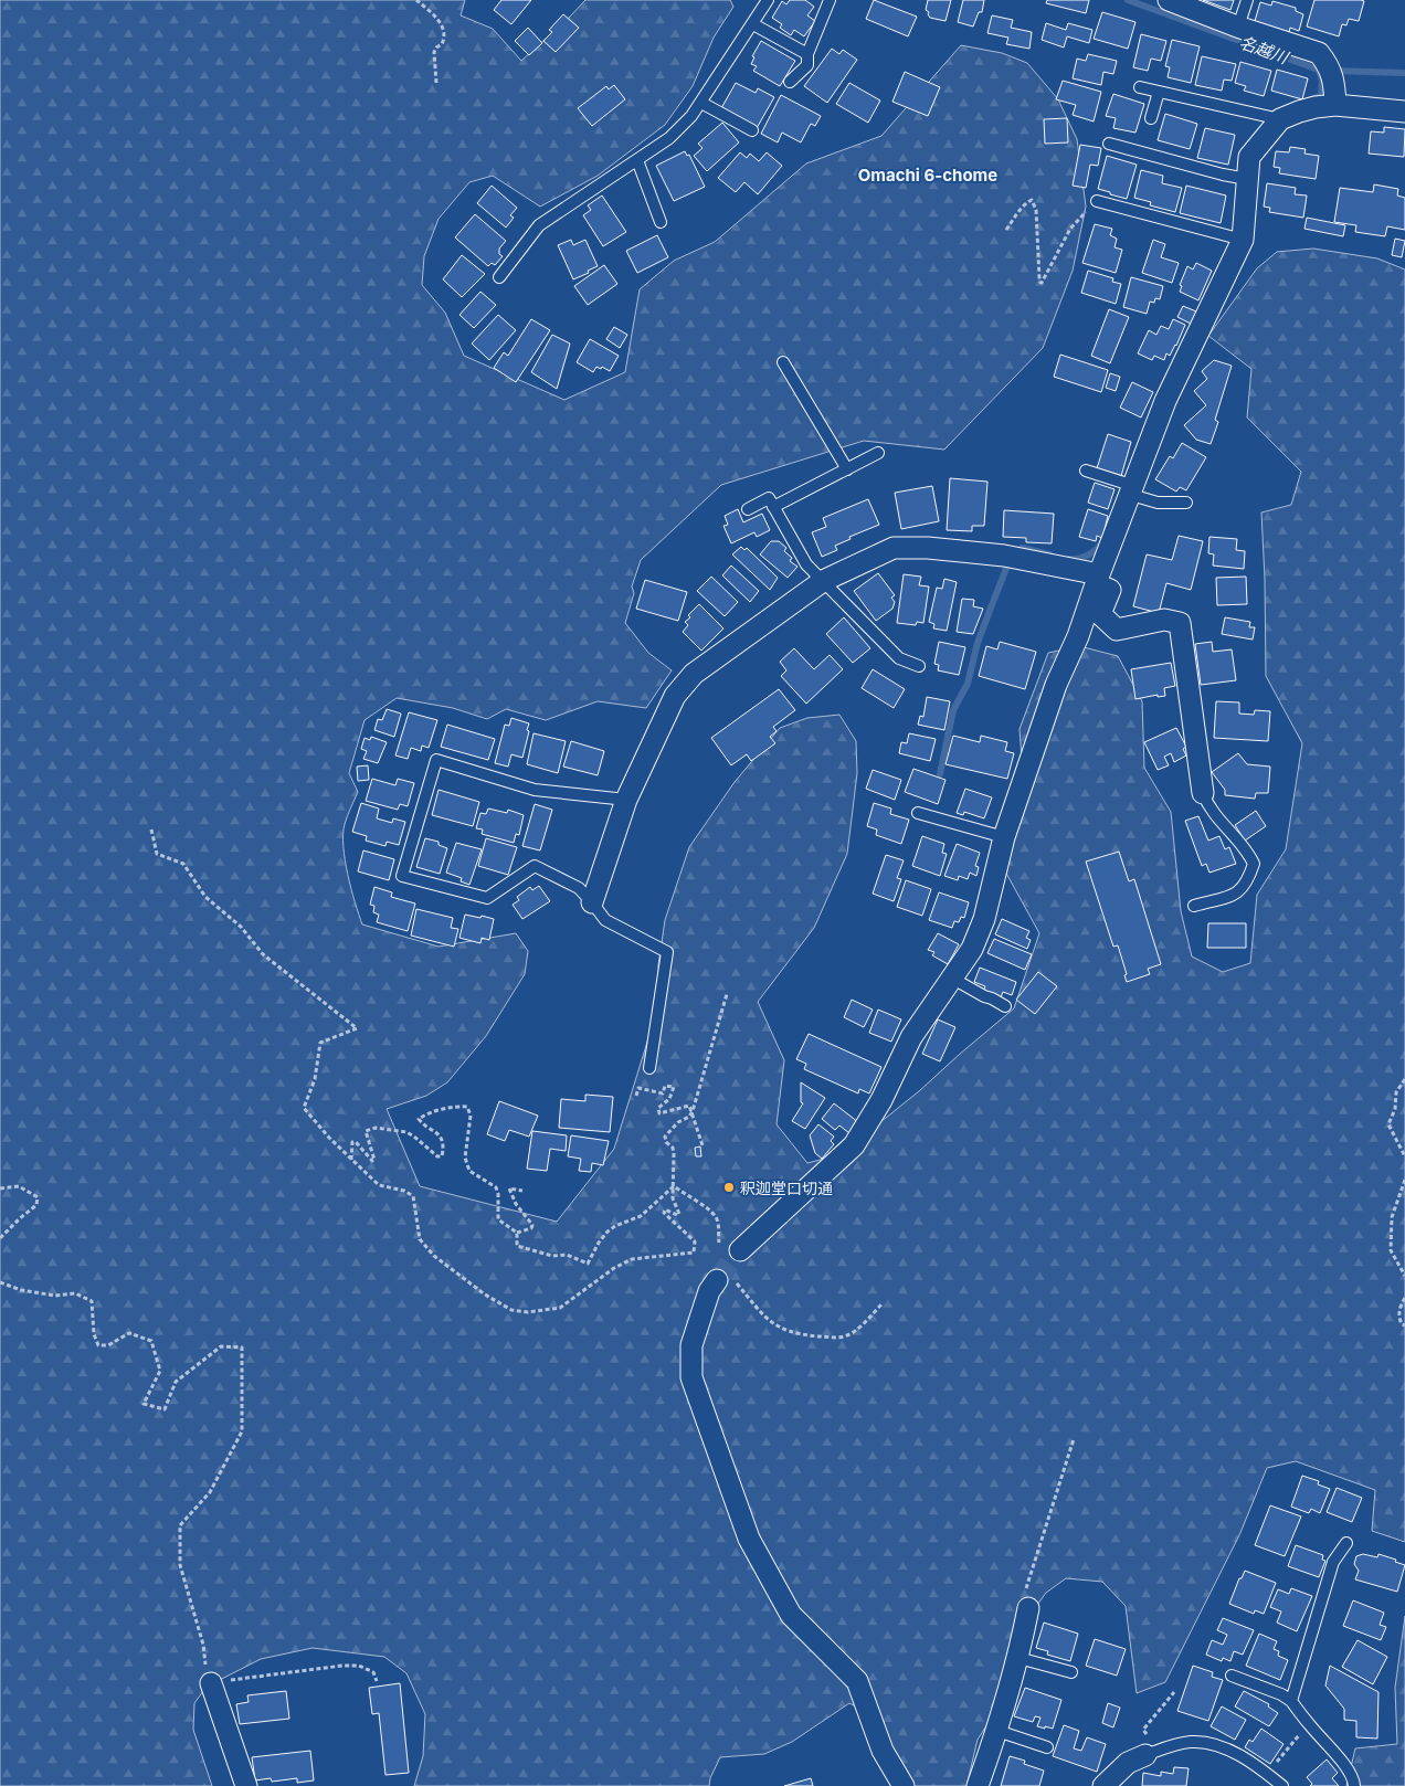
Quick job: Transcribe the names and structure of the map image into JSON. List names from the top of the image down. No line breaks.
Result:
{"districts":["Omachi 6-chome"],"water":["名越川"],"places":["釈迦堂口切通"]}
